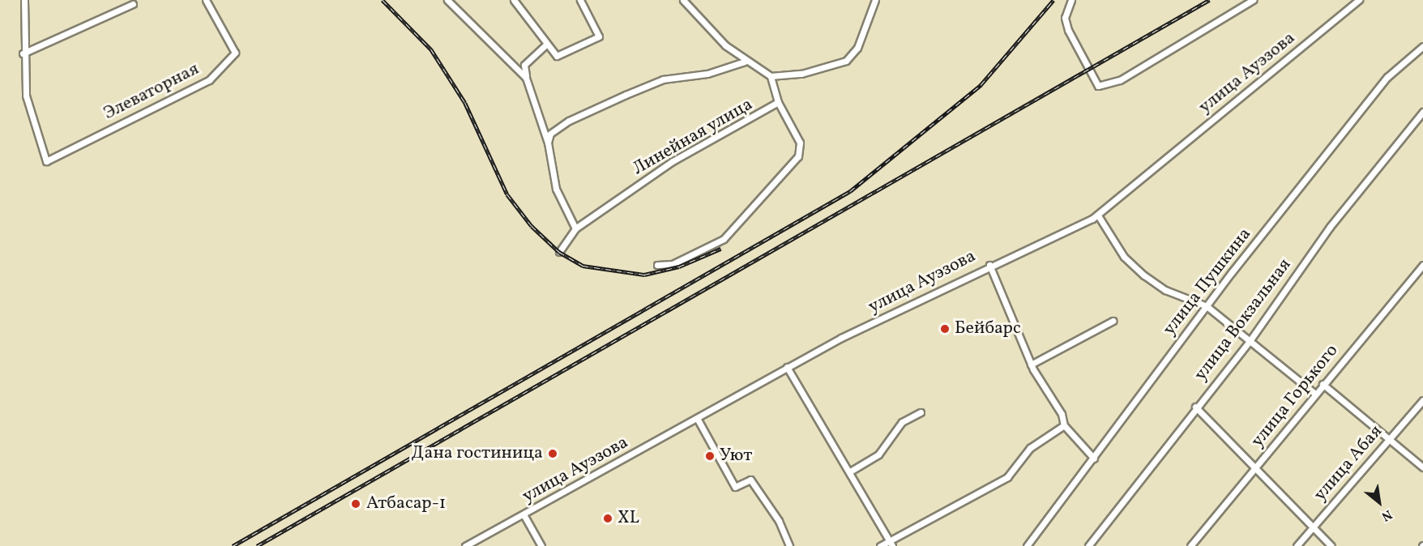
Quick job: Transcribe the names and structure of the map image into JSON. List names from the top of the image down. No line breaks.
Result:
{"streets":{"street":["улица Ауэзова","Элеваторная","Линейная улица","улица Пушкина","улица Вокзальная","улица Горького","улица Абая"]},"places":["Бейбарс","Дана гостиница","Уют","Атбасар-1","XL"],"north":"bottom right"}
